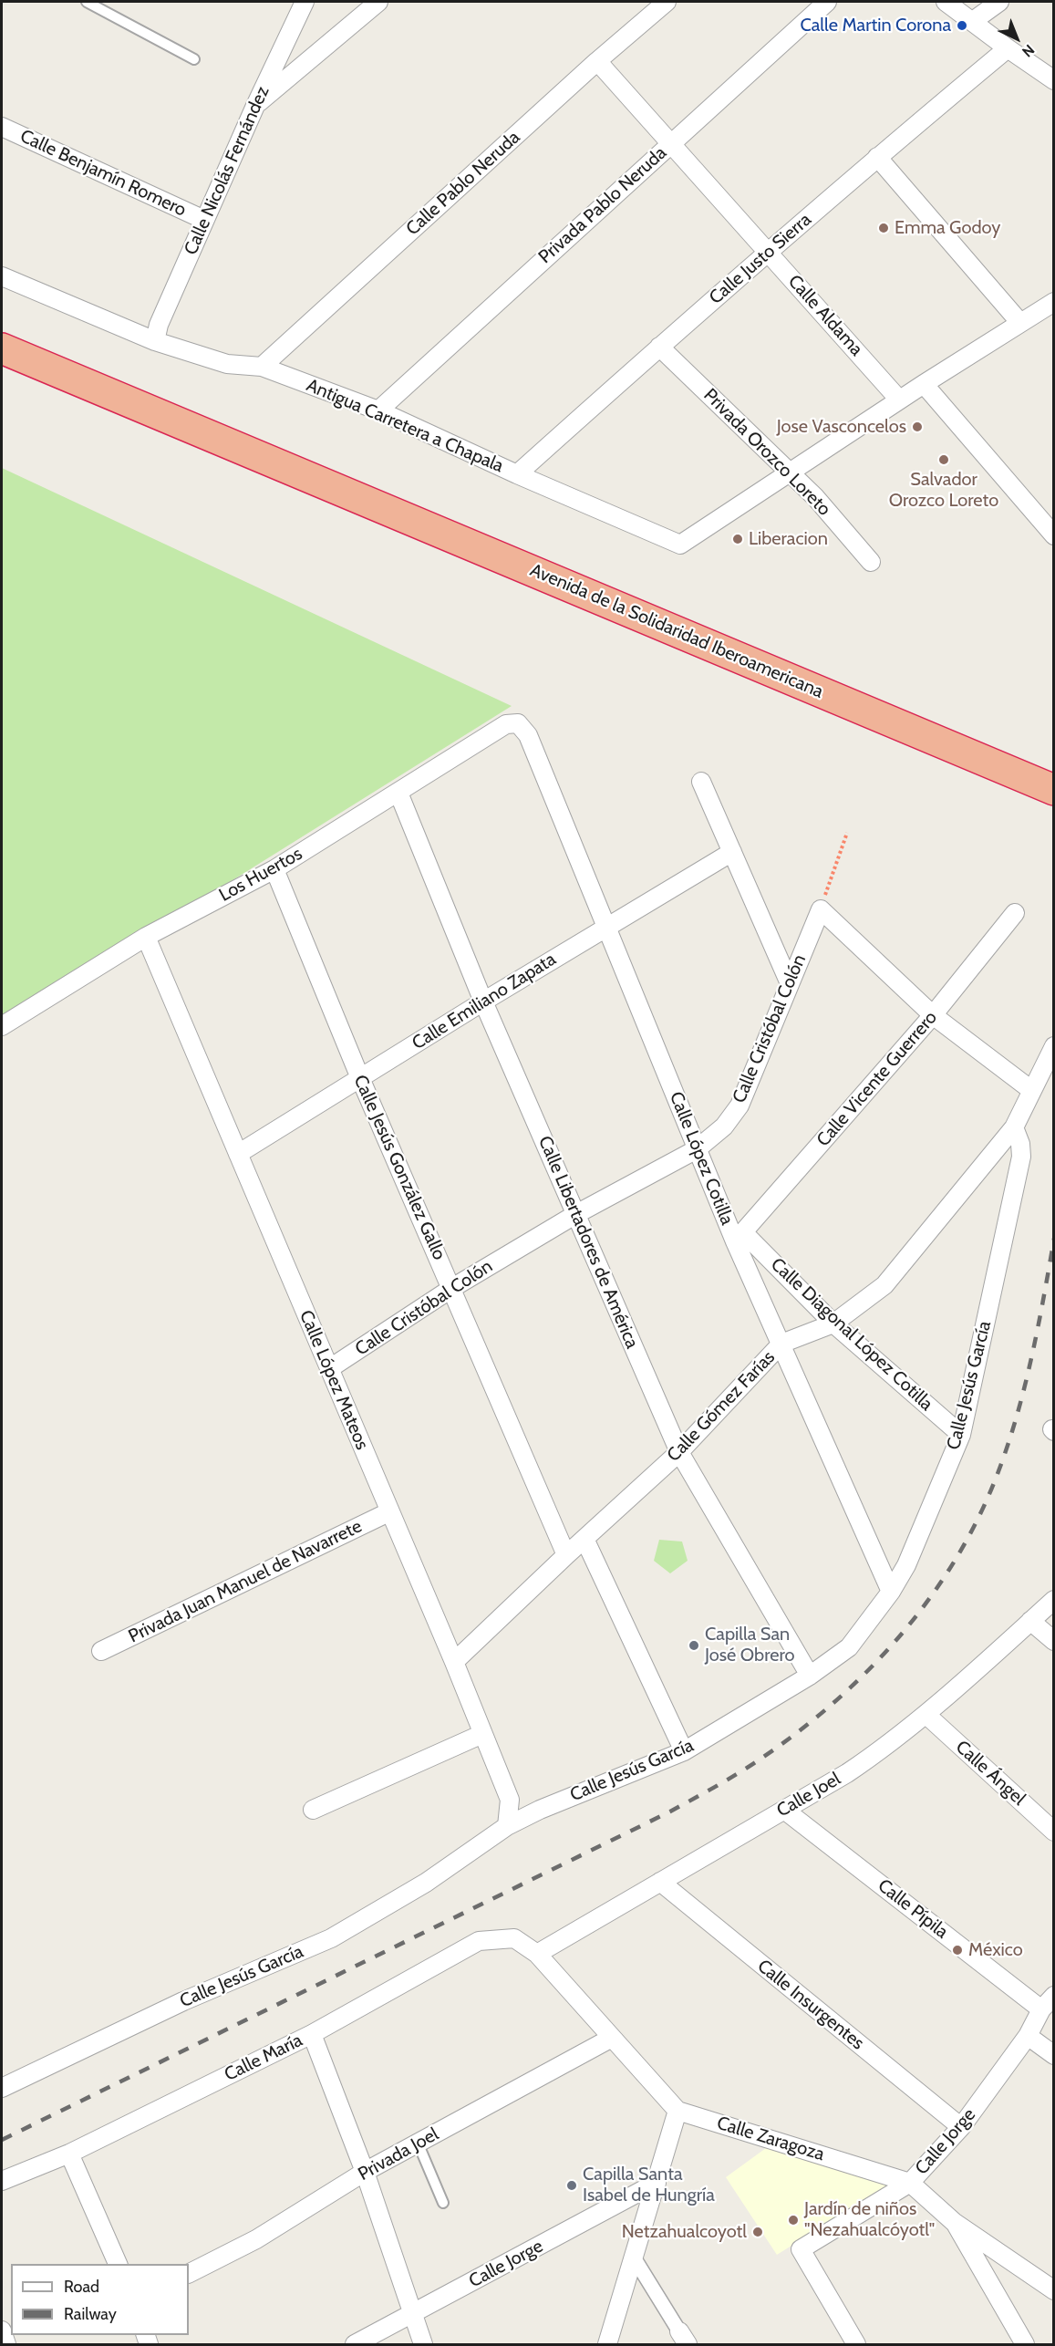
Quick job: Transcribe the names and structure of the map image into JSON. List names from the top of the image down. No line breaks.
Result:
{"streets":{"highway":["Avenida de la Solidaridad Iberoamericana"],"street":["Calle Nicolás Fernández","Calle Benjamín Romero","Calle Pablo Neruda","Privada Pablo Neruda","Calle Justo Sierra","Calle Aldama","Antigua Carretera a Chapala","Privada Orozco Loreto","Los Huertos","Calle Emiliano Zapata","Calle Cristóbal Colón","Calle Vicente Guerrero","Calle López Cotilla","Calle Jesús González Gallo","Calle Libertadores de América","Calle Diagonal López Cotilla","Calle López Mateos","Calle Jesús García","Calle Gómez Farías","Privada Juan Manuel de Navarrete","Calle Ángel","Calle Joel","Calle Pípila","Calle Insurgentes","Calle María","Calle Zaragoza","Calle Jorge","Privada Joel"]},"crossings":[["Calle Nicolás Fernández","Calle Benjamín Romero"],["Calle Nicolás Fernández","Antigua Carretera a Chapala"],["Calle Pablo Neruda","Calle Aldama"],["Calle Pablo Neruda","Antigua Carretera a Chapala"],["Privada Pablo Neruda","Calle Aldama"],["Privada Pablo Neruda","Antigua Carretera a Chapala"],["Calle Justo Sierra","Calle Aldama"],["Calle Justo Sierra","Antigua Carretera a Chapala"],["Calle Justo Sierra","Privada Orozco Loreto"],["Antigua Carretera a Chapala","Privada Orozco Loreto"],["Los Huertos","Calle López Cotilla"],["Los Huertos","Calle Jesús González Gallo"],["Los Huertos","Calle Libertadores de América"],["Los Huertos","Calle López Mateos"],["Calle Emiliano Zapata","Calle López Cotilla"],["Calle Emiliano Zapata","Calle Jesús González Gallo"],["Calle Emiliano Zapata","Calle Libertadores de América"],["Calle Emiliano Zapata","Calle López Mateos"],["Calle Cristóbal Colón","Calle López Cotilla"],["Calle Cristóbal Colón","Calle Jesús González Gallo"],["Calle Cristóbal Colón","Calle Libertadores de América"],["Calle Cristóbal Colón","Calle López Mateos"],["Calle Vicente Guerrero","Calle López Cotilla"],["Calle Vicente Guerrero","Calle Diagonal López Cotilla"],["Calle López Cotilla","Calle Diagonal López Cotilla"],["Calle López Cotilla","Calle Jesús García"],["Calle López Cotilla","Calle Gómez Farías"],["Calle Jesús González Gallo","Calle Gómez Farías"],["Calle Libertadores de América","Calle Jesús García"],["Calle Libertadores de América","Calle Gómez Farías"],["Calle Diagonal López Cotilla","Calle Jesús García"],["Calle Diagonal López Cotilla","Calle Gómez Farías"],["Calle López Mateos","Calle Jesús García"],["Calle López Mateos","Calle Gómez Farías"],["Calle López Mateos","Privada Juan Manuel de Navarrete"],["Calle Jesús García","Calle Gómez Farías"],["Calle Ángel","Calle Joel"],["Calle Joel","Calle Pípila"],["Calle Joel","Calle Insurgentes"],["Calle Joel","Calle María"],["Calle Pípila","Calle Jorge"],["Calle Insurgentes","Calle Jorge"],["Calle Zaragoza","Calle Jorge"]],"places":["Calle Martin Corona","Emma Godoy","Jose Vasconcelos","Salvador Orozco Loreto","Liberacion","Capilla San José Obrero","México","Capilla Santa Isabel de Hungría","Jardín de niños \"Nezahualcóyotl\"","Netzahualcoyotl"],"legend":["Road","Railway"],"north":"bottom right"}
